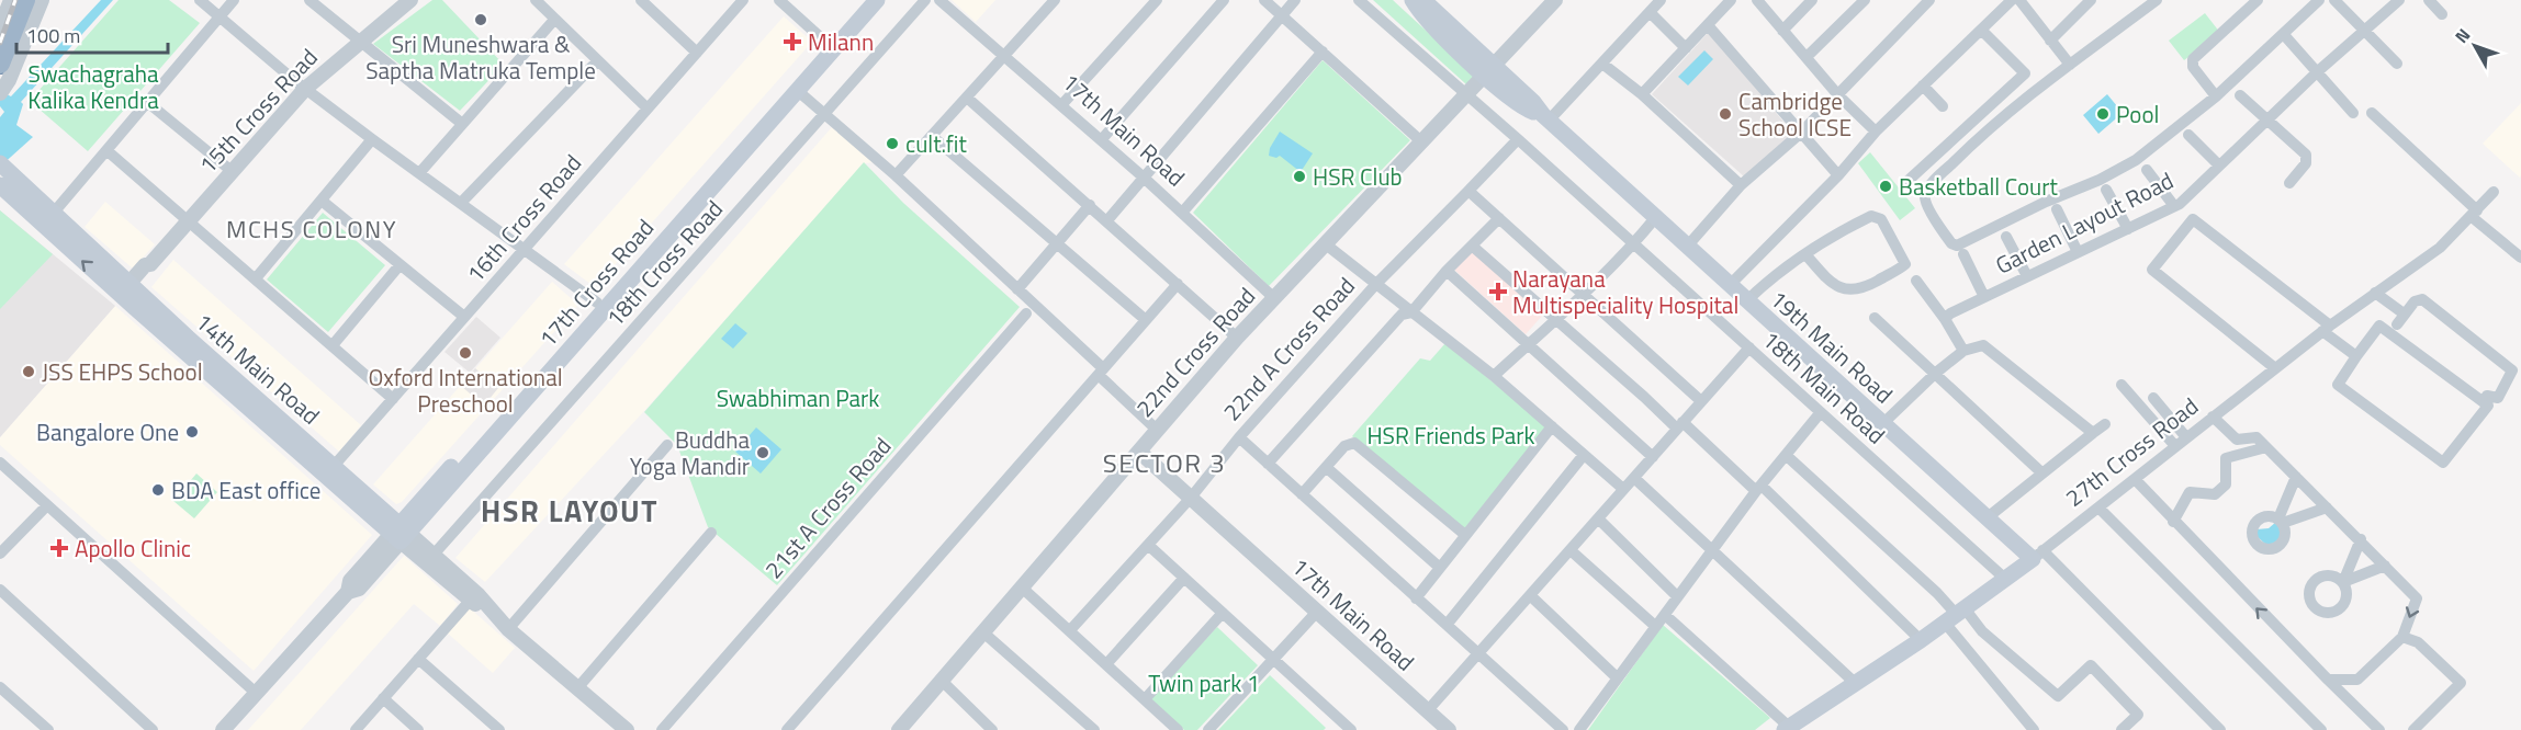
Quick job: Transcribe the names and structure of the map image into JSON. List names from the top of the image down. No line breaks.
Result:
{"streets":{"main road":["17th Cross Road","19th Main Road","14th Main Road","27th Cross Road"],"street":["15th Cross Road","17th Main Road","16th Cross Road","Garden Layout Road","18th Cross Road","22nd A Cross Road","22nd Cross Road","18th Main Road","21st A Cross Road"]},"crossings":[["15th Cross Road","14th Main Road"],["17th Main Road","22nd A Cross Road"],["17th Main Road","22nd Cross Road"],["16th Cross Road","14th Main Road"],["18th Cross Road","14th Main Road"],["17th Cross Road","14th Main Road"],["19th Main Road","22nd Cross Road"],["19th Main Road","27th Cross Road"],["22nd A Cross Road","18th Main Road"],["22nd Cross Road","18th Main Road"],["18th Main Road","27th Cross Road"]],"districts":["MCHS COLONY","SECTOR 3","HSR LAYOUT"],"parks":["Swachagraha Kalika Kendra","Swabhiman Park","HSR Friends Park","Twin park 1"],"places":{"other":["Sri Muneshwara & Saptha Matruka Temple","Cambridge School ICSE","Pool","cult.fit","HSR Club","Basketball Court","Oxford International Preschool","JSS EHPS School","Bangalore One","Buddha Yoga Mandir","BDA East office"],"health":["Milann","Narayana Multispeciality Hospital","Apollo Clinic"]},"scale_bar":"100 m","north":"top left"}
